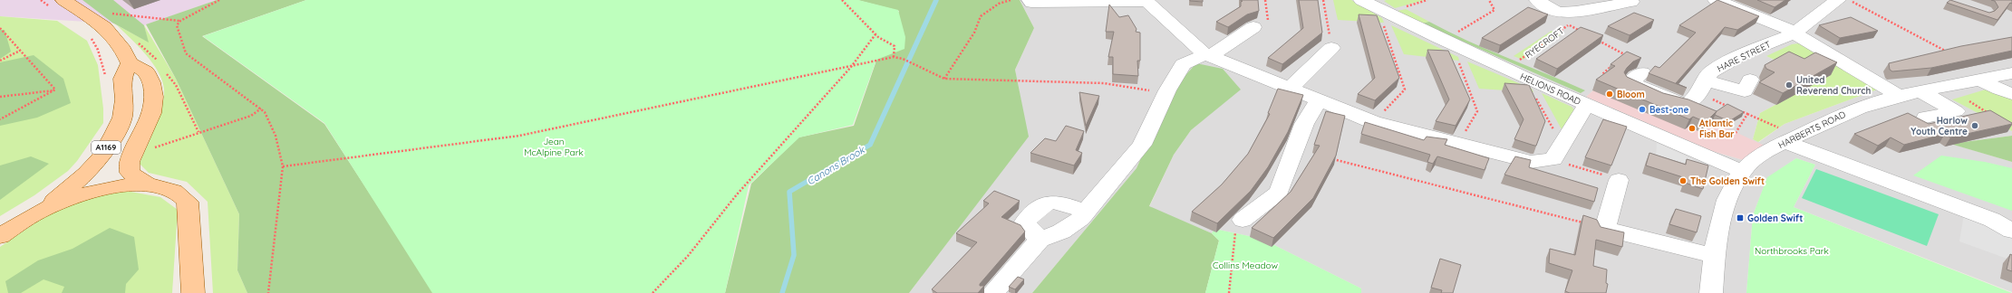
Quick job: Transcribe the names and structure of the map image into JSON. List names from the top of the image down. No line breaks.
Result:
{"streets":{"main road":["A1169"],"street":["HARE STREET","HELIONS ROAD","HARBERTS ROAD"],"path":["RYECROFT"]},"crossings":[["HELIONS ROAD","HARBERTS ROAD"]],"water":["Canons Brook"],"parks":["Jean McAlpine Park","Northbrooks Park","Collins Meadow"],"places":{"other":["United Reverend Church","Bloom","Best-one","Harlow Youth Centre","Atlantic Fish Bar","The Golden Swift"],"transit":["Golden Swift"]}}
